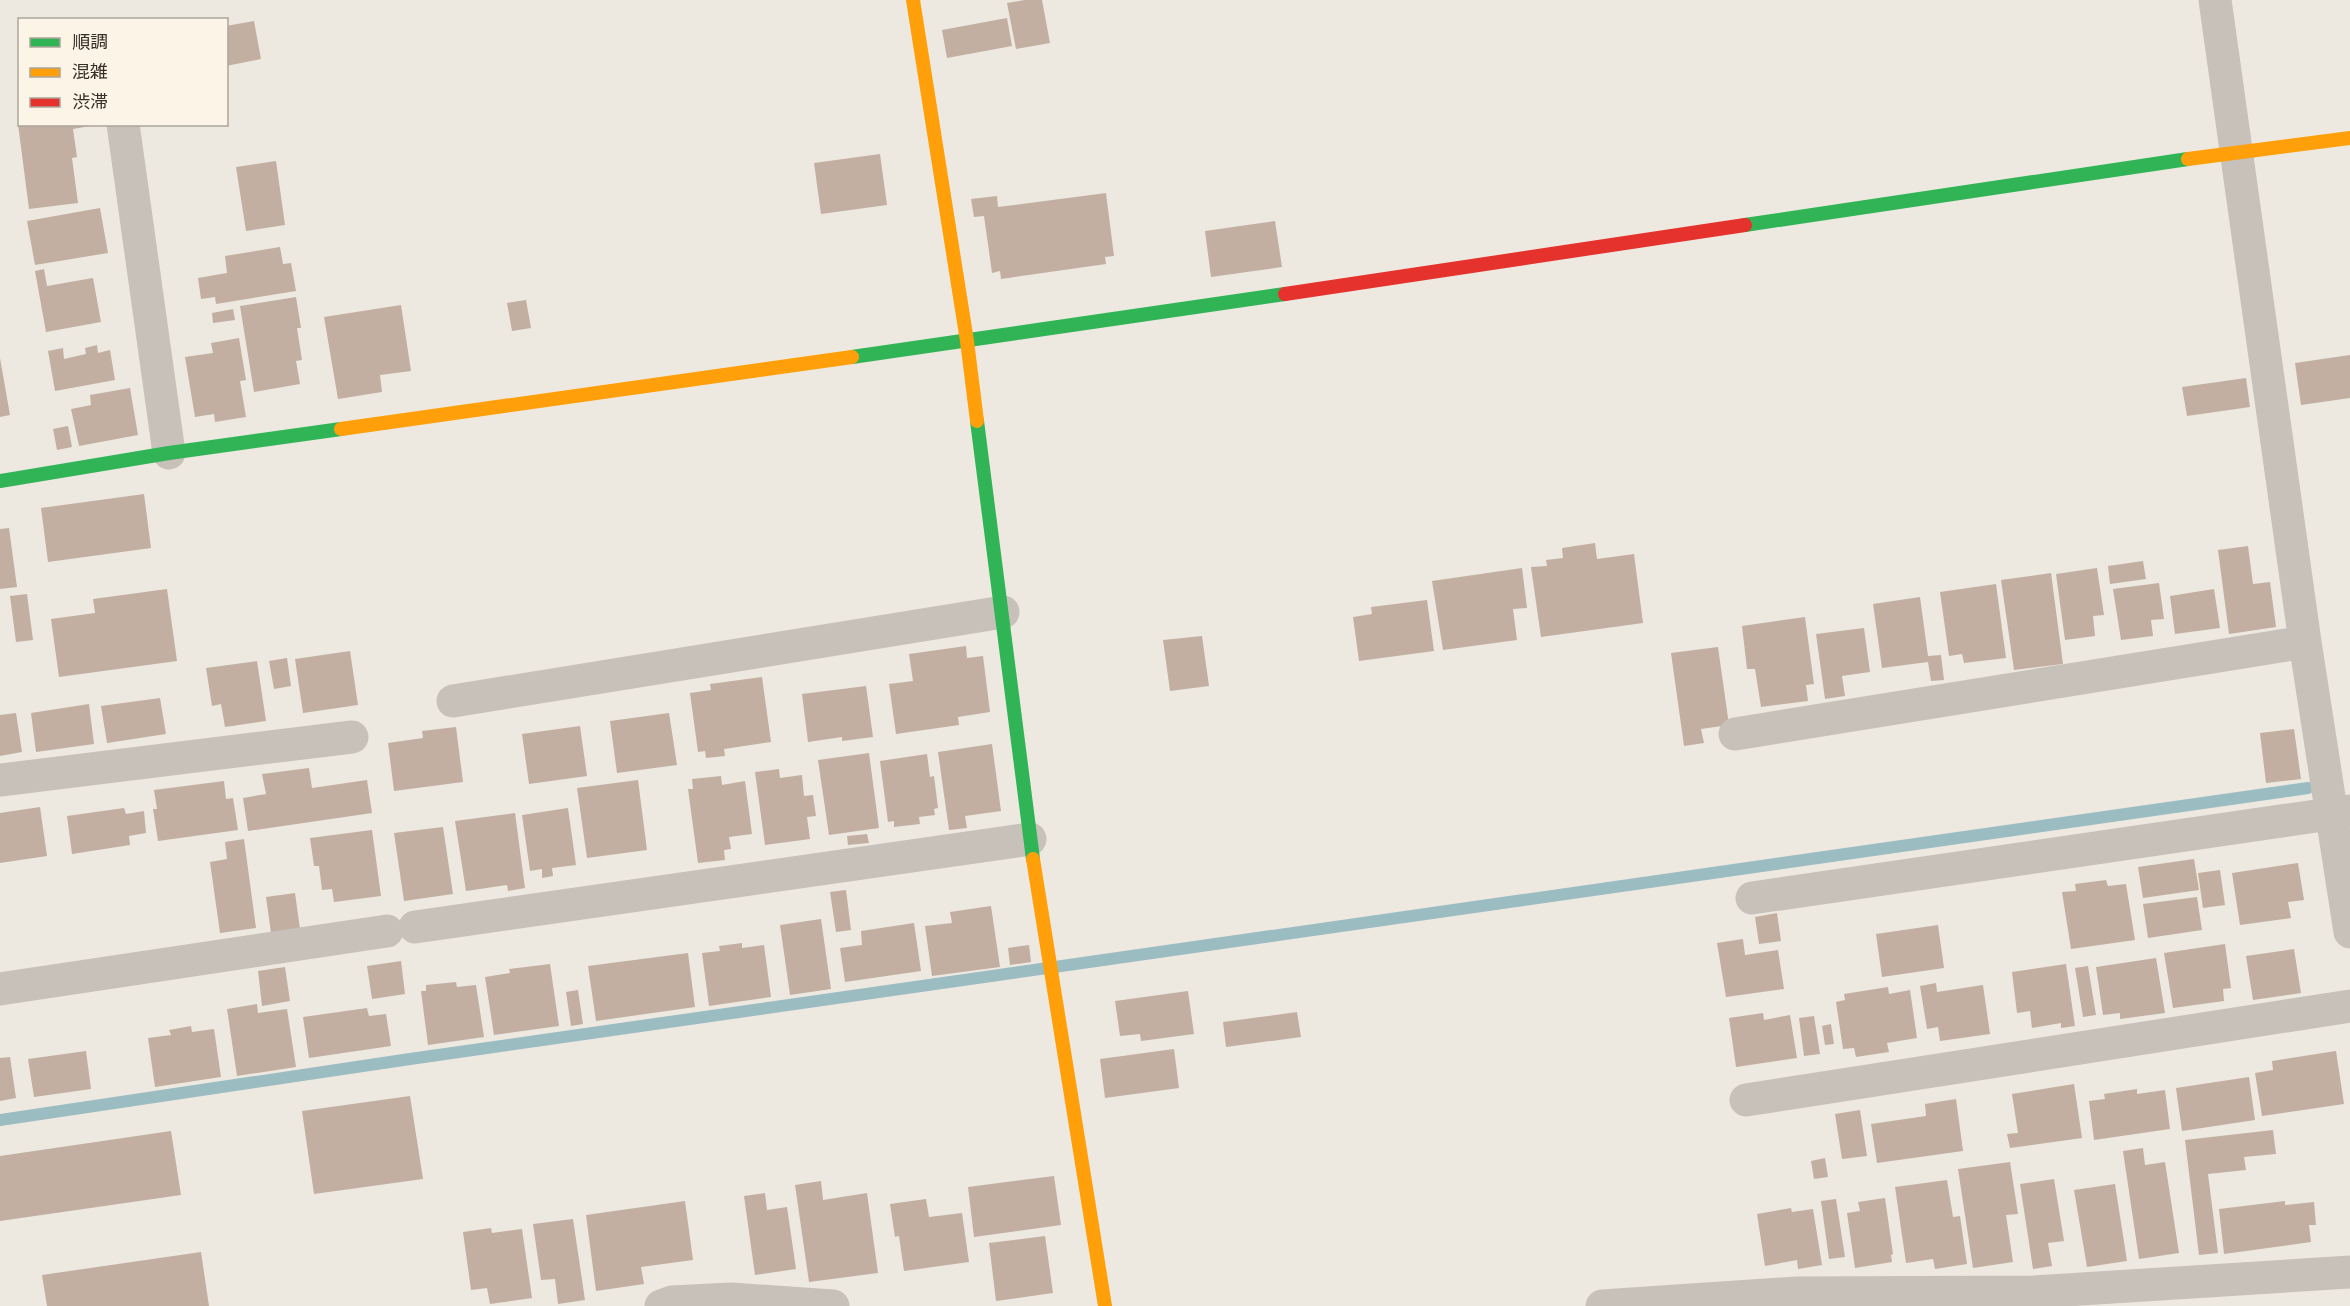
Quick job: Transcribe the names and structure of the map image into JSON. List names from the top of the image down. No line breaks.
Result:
{"legend":["順調","混雑","渋滞"]}
